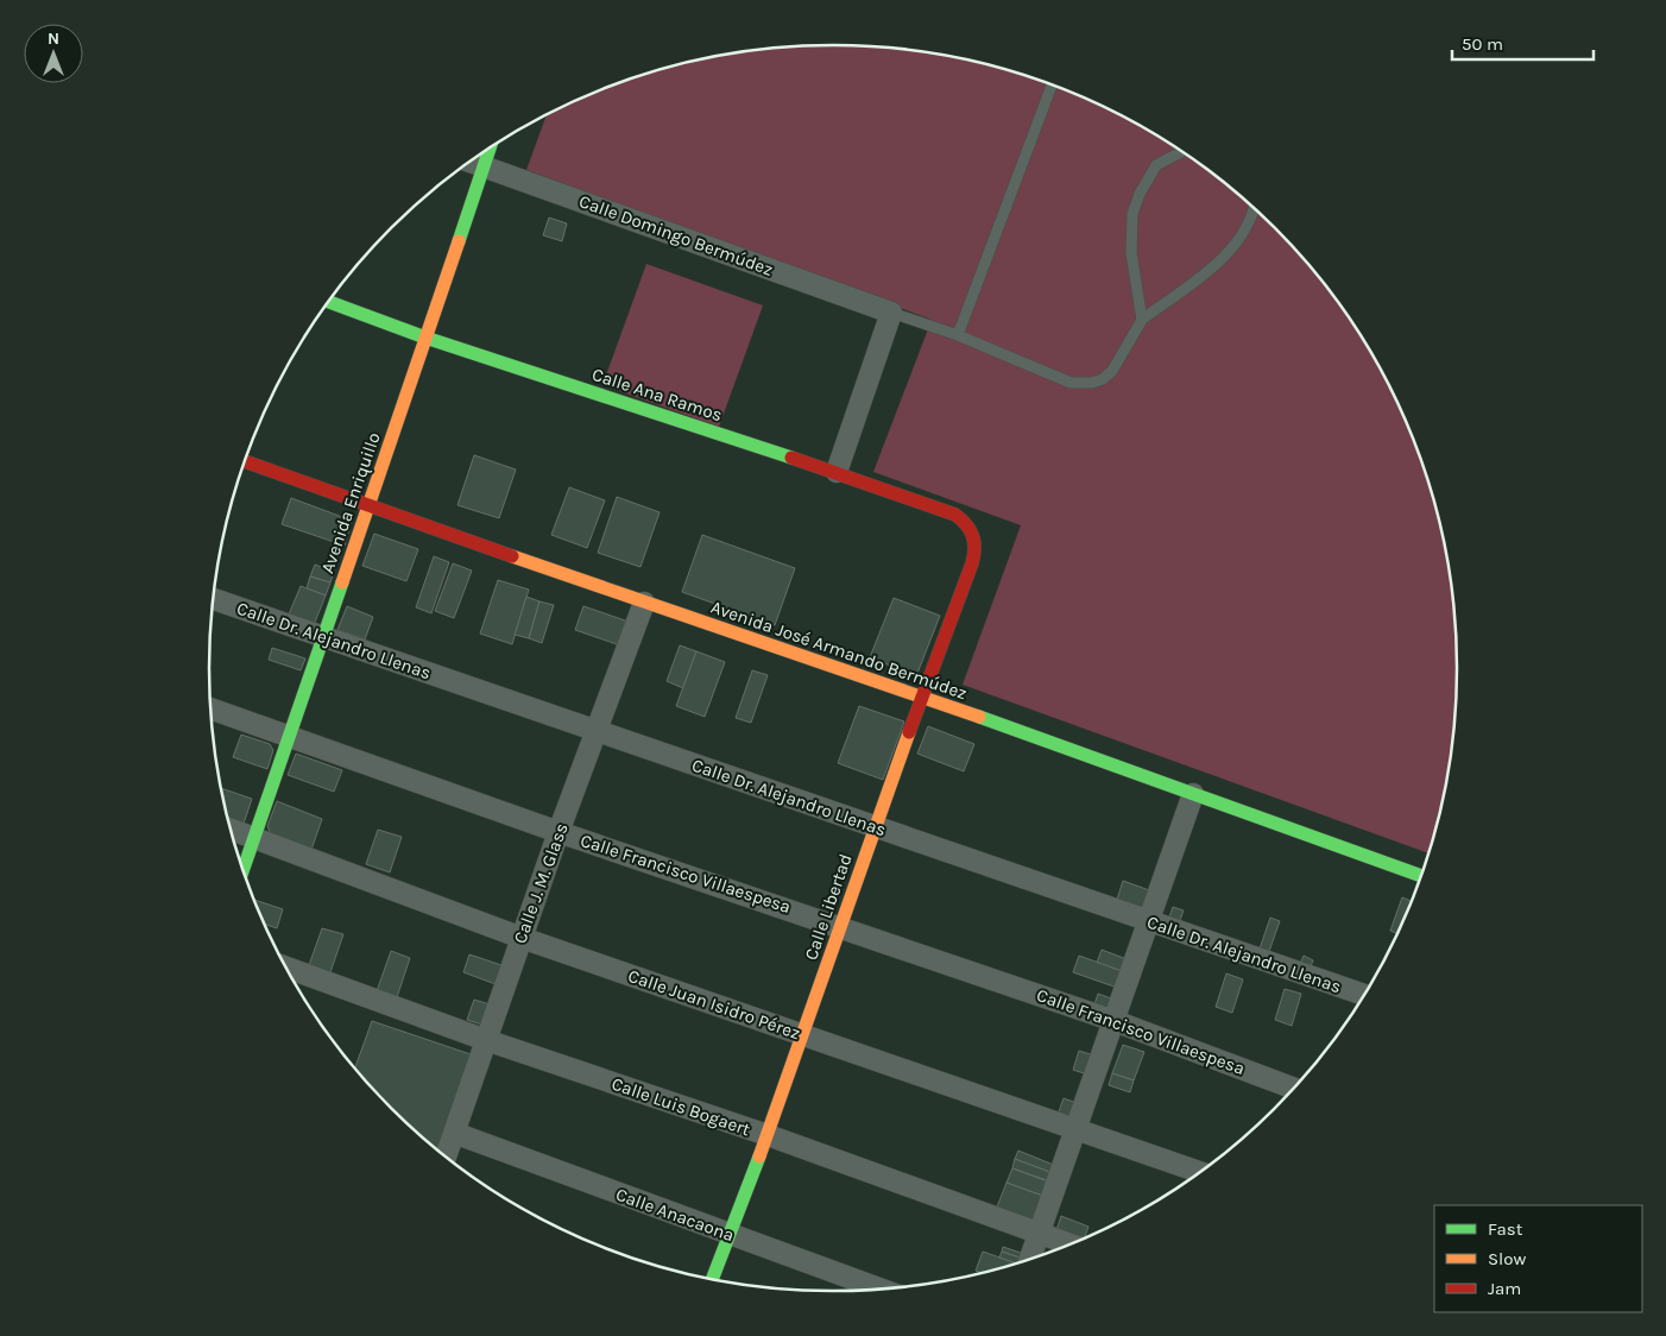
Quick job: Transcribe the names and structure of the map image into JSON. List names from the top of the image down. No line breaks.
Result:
{"streets":{"street":["Calle Domingo Bermúdez","Calle Ana Ramos","Avenida Enriquillo","Calle Dr. Alejandro Llenas","Avenida José Armando Bermúdez","Calle Francisco Villaespesa","Calle J. M. Glass","Calle Libertad","Calle Juan Isidro Pérez","Calle Luis Bogaert","Calle Anacaona"]},"crossings":[["Calle Domingo Bermúdez","Avenida Enriquillo"],["Calle Ana Ramos","Avenida Enriquillo"],["Calle Ana Ramos","Calle Libertad"],["Avenida Enriquillo","Calle Dr. Alejandro Llenas"],["Avenida Enriquillo","Avenida José Armando Bermúdez"],["Avenida Enriquillo","Calle Francisco Villaespesa"],["Avenida Enriquillo","Calle Juan Isidro Pérez"],["Calle Dr. Alejandro Llenas","Calle J. M. Glass"],["Calle Dr. Alejandro Llenas","Calle Libertad"],["Avenida José Armando Bermúdez","Calle J. M. Glass"],["Avenida José Armando Bermúdez","Calle Libertad"],["Calle Francisco Villaespesa","Calle J. M. Glass"],["Calle Francisco Villaespesa","Calle Libertad"],["Calle J. M. Glass","Calle Juan Isidro Pérez"],["Calle J. M. Glass","Calle Luis Bogaert"],["Calle J. M. Glass","Calle Anacaona"],["Calle Libertad","Calle Juan Isidro Pérez"],["Calle Libertad","Calle Luis Bogaert"],["Calle Libertad","Calle Anacaona"]],"legend":["Fast","Slow","Jam"],"scale_bar":"50 m","north":"top"}
